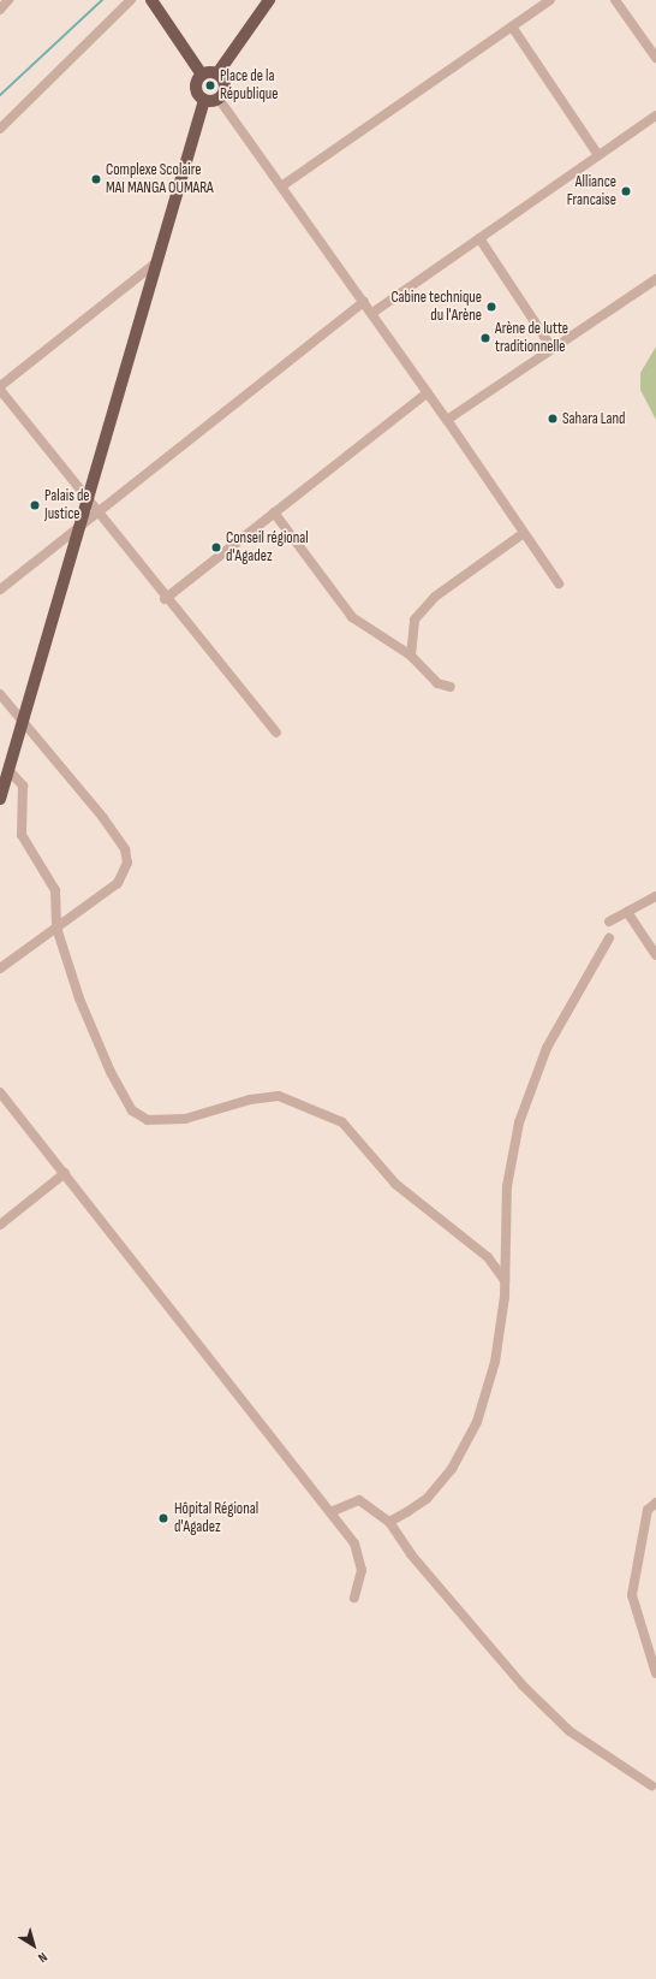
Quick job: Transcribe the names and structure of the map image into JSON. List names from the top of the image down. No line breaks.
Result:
{"places":["Place de la République","Complexe Scolaire MAI MANGA OUMARA","Alliance Francaise","Cabine technique du l'Arène","Arène de lutte traditionnelle","Sahara Land","Palais de Justice","Conseil régional d'Agadez","Hôpital Régional d'Agadez"],"north":"bottom right"}
